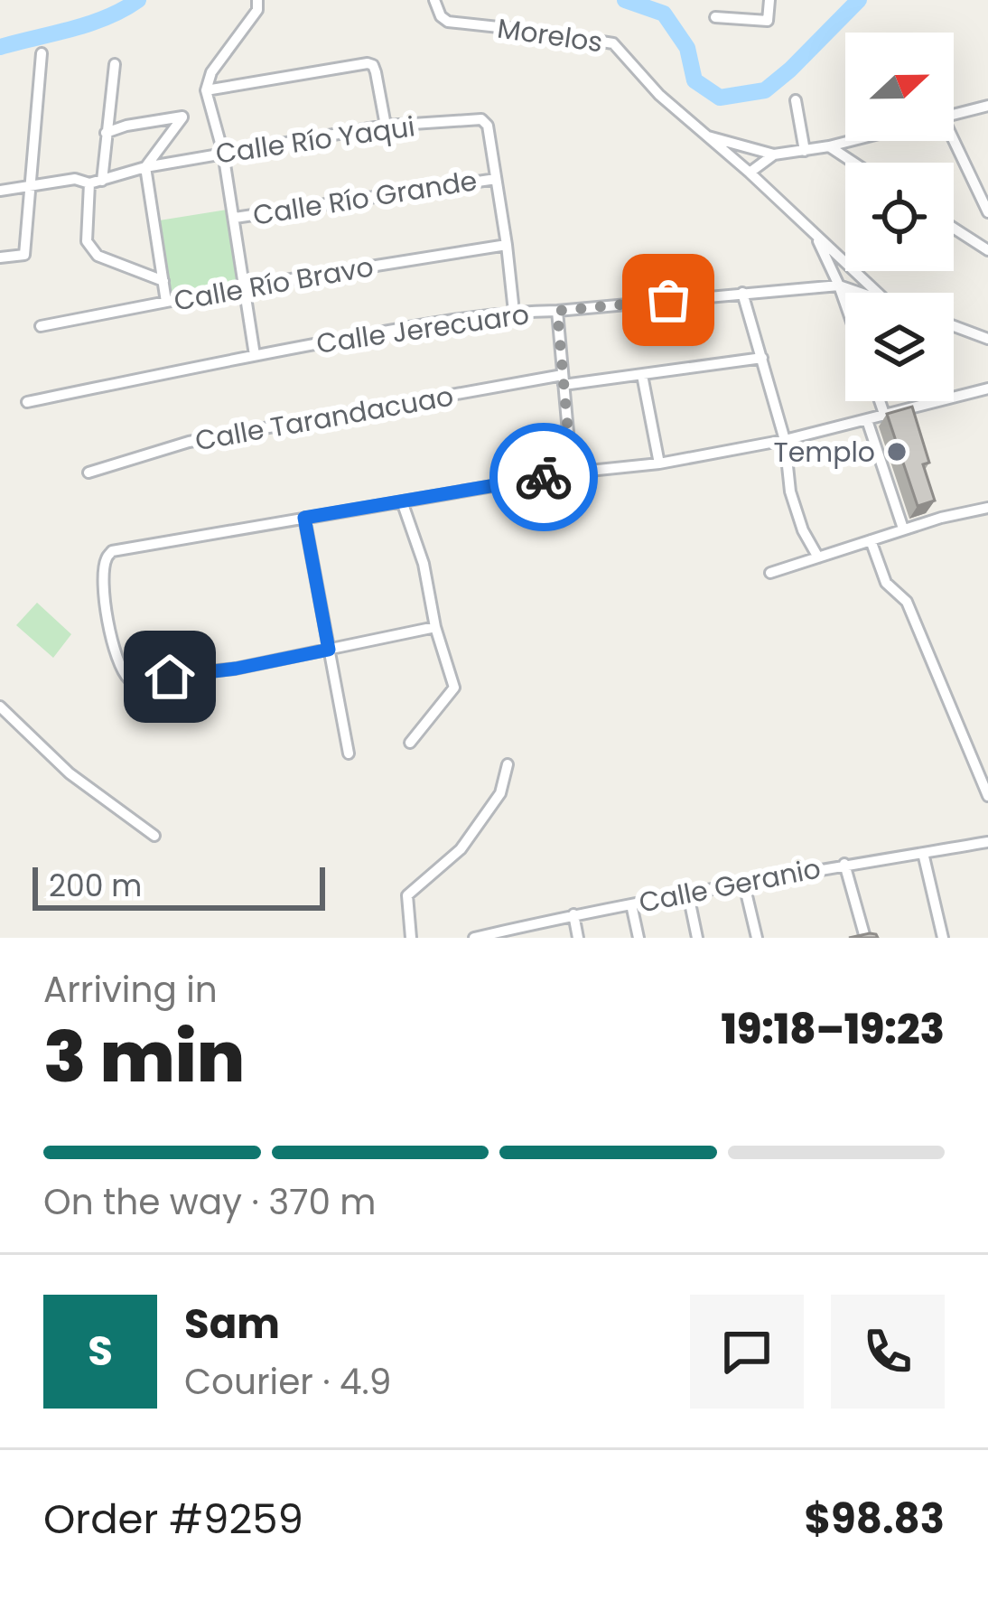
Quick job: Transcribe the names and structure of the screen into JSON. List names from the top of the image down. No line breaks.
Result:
{"streets":{"street":["Morelos","Calle Río Yaqui","Calle Río Grande","Calle Río Bravo","Calle Jerecuaro","Calle Tarandacuao","Calle Geranio"]},"crossings":[["Calle Río Yaqui","Calle Río Grande"]],"places":["Templo"],"scale_bar":"200 m","north":"right","page":{"scale":"200 m","heading":["3 min","Arriving in","19:18–19:23"],"panel":["Sam","Courier · 4.9","Order #9259","$98.83"],"bar":"On the way · 370 m","round":"S"}}
